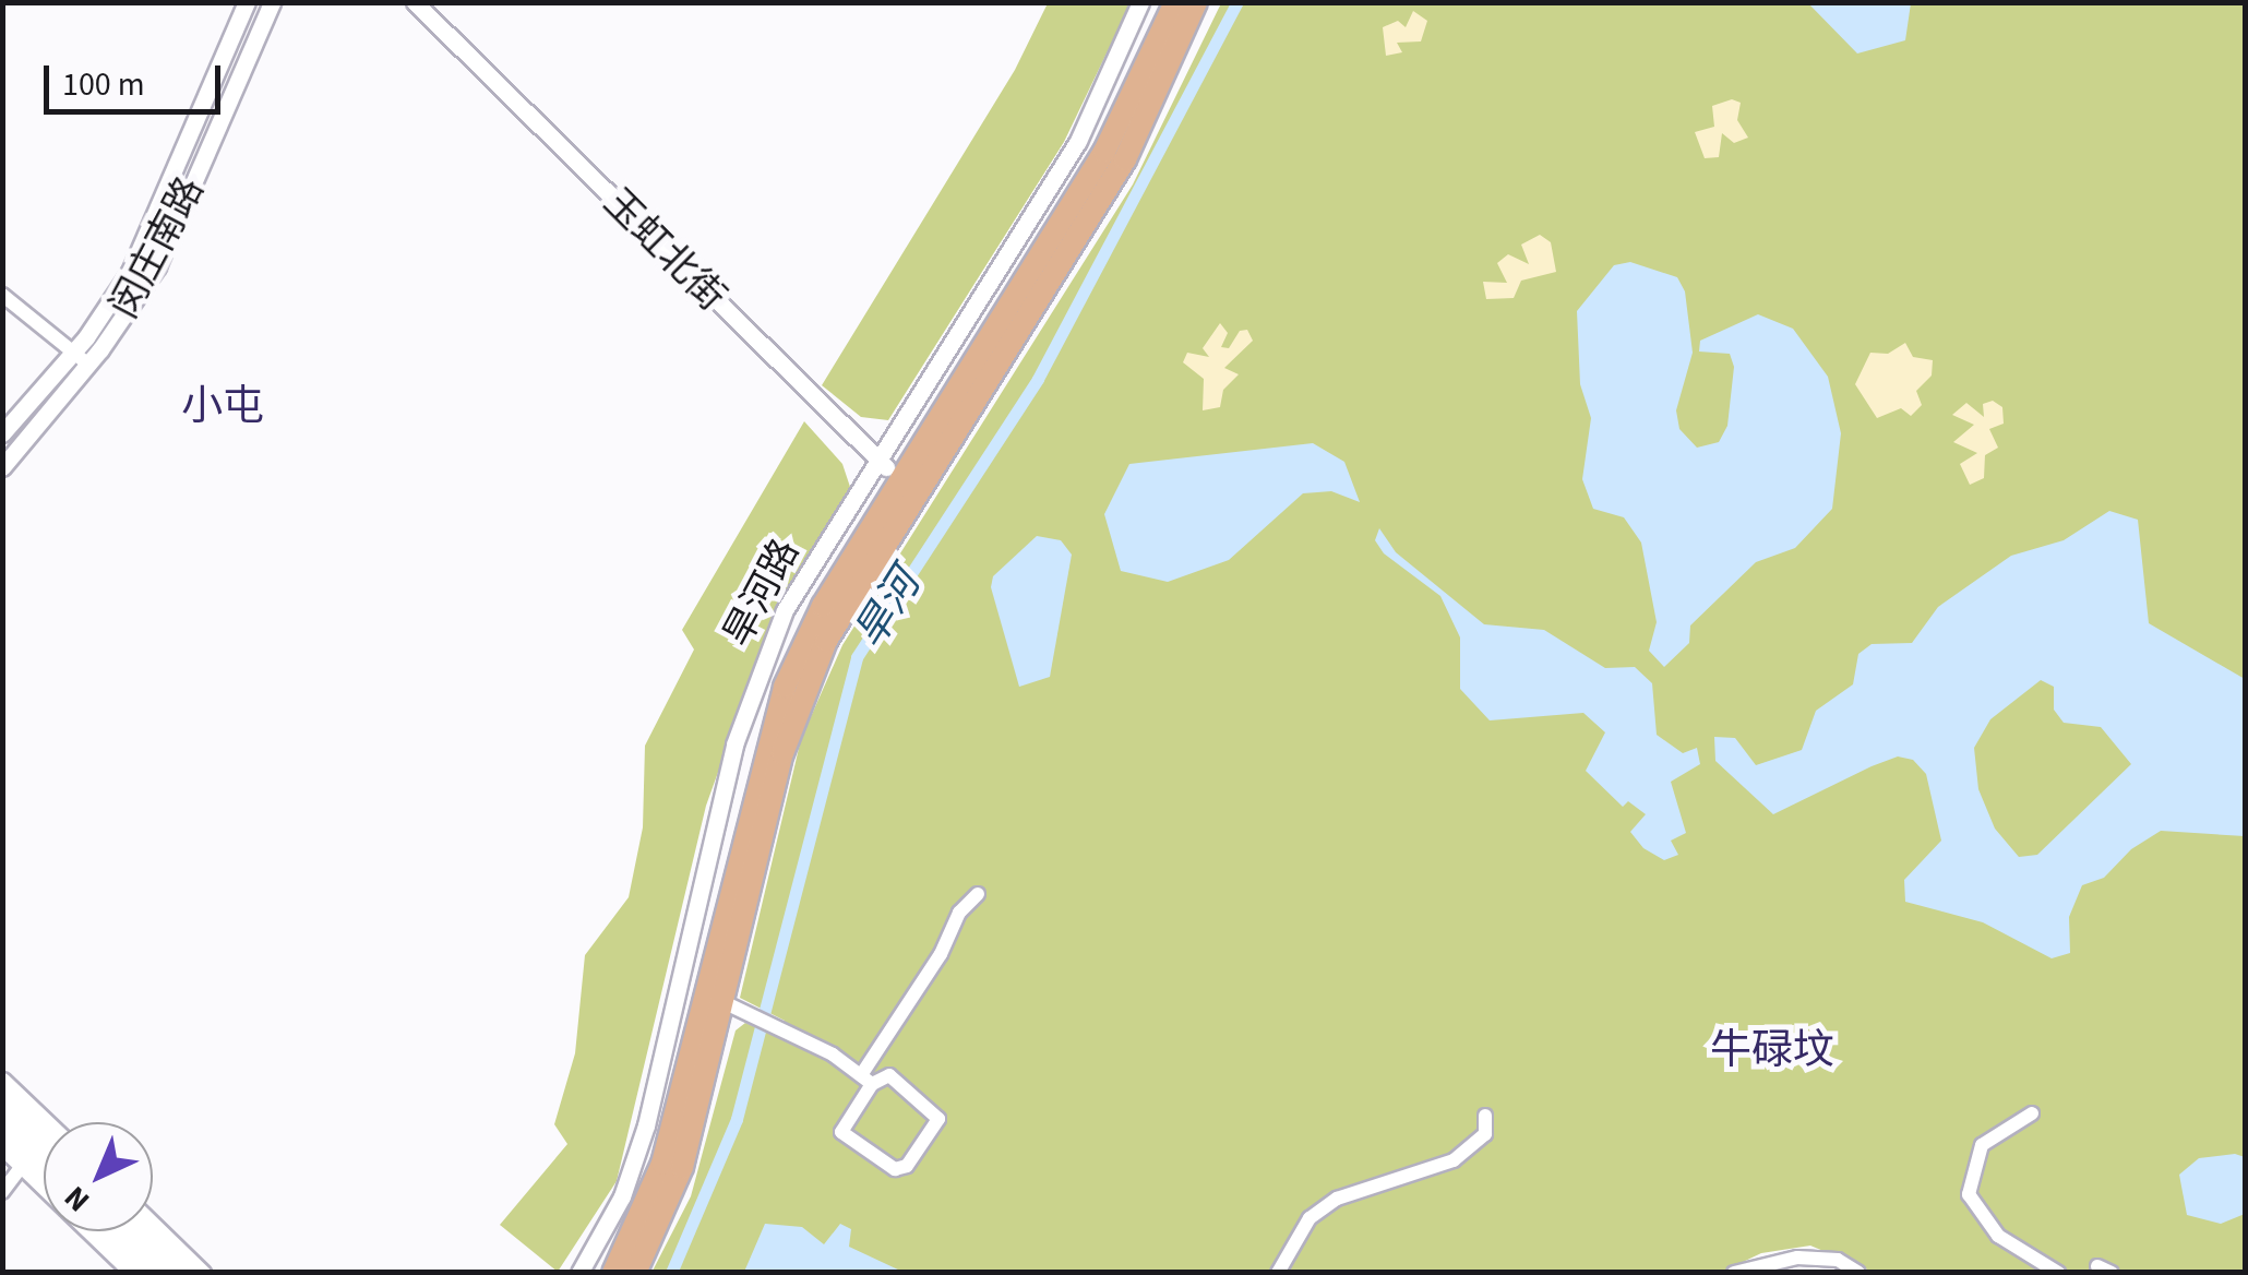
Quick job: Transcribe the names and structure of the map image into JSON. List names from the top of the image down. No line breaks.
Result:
{"streets":{"main road":["旱河路"],"street":["闵庄南路","玉虹北街"]},"crossings":[["玉虹北街","旱河路"]],"districts":["小屯","牛碌坟"],"water":["旱河"],"scale_bar":"100 m","north":"bottom left"}
